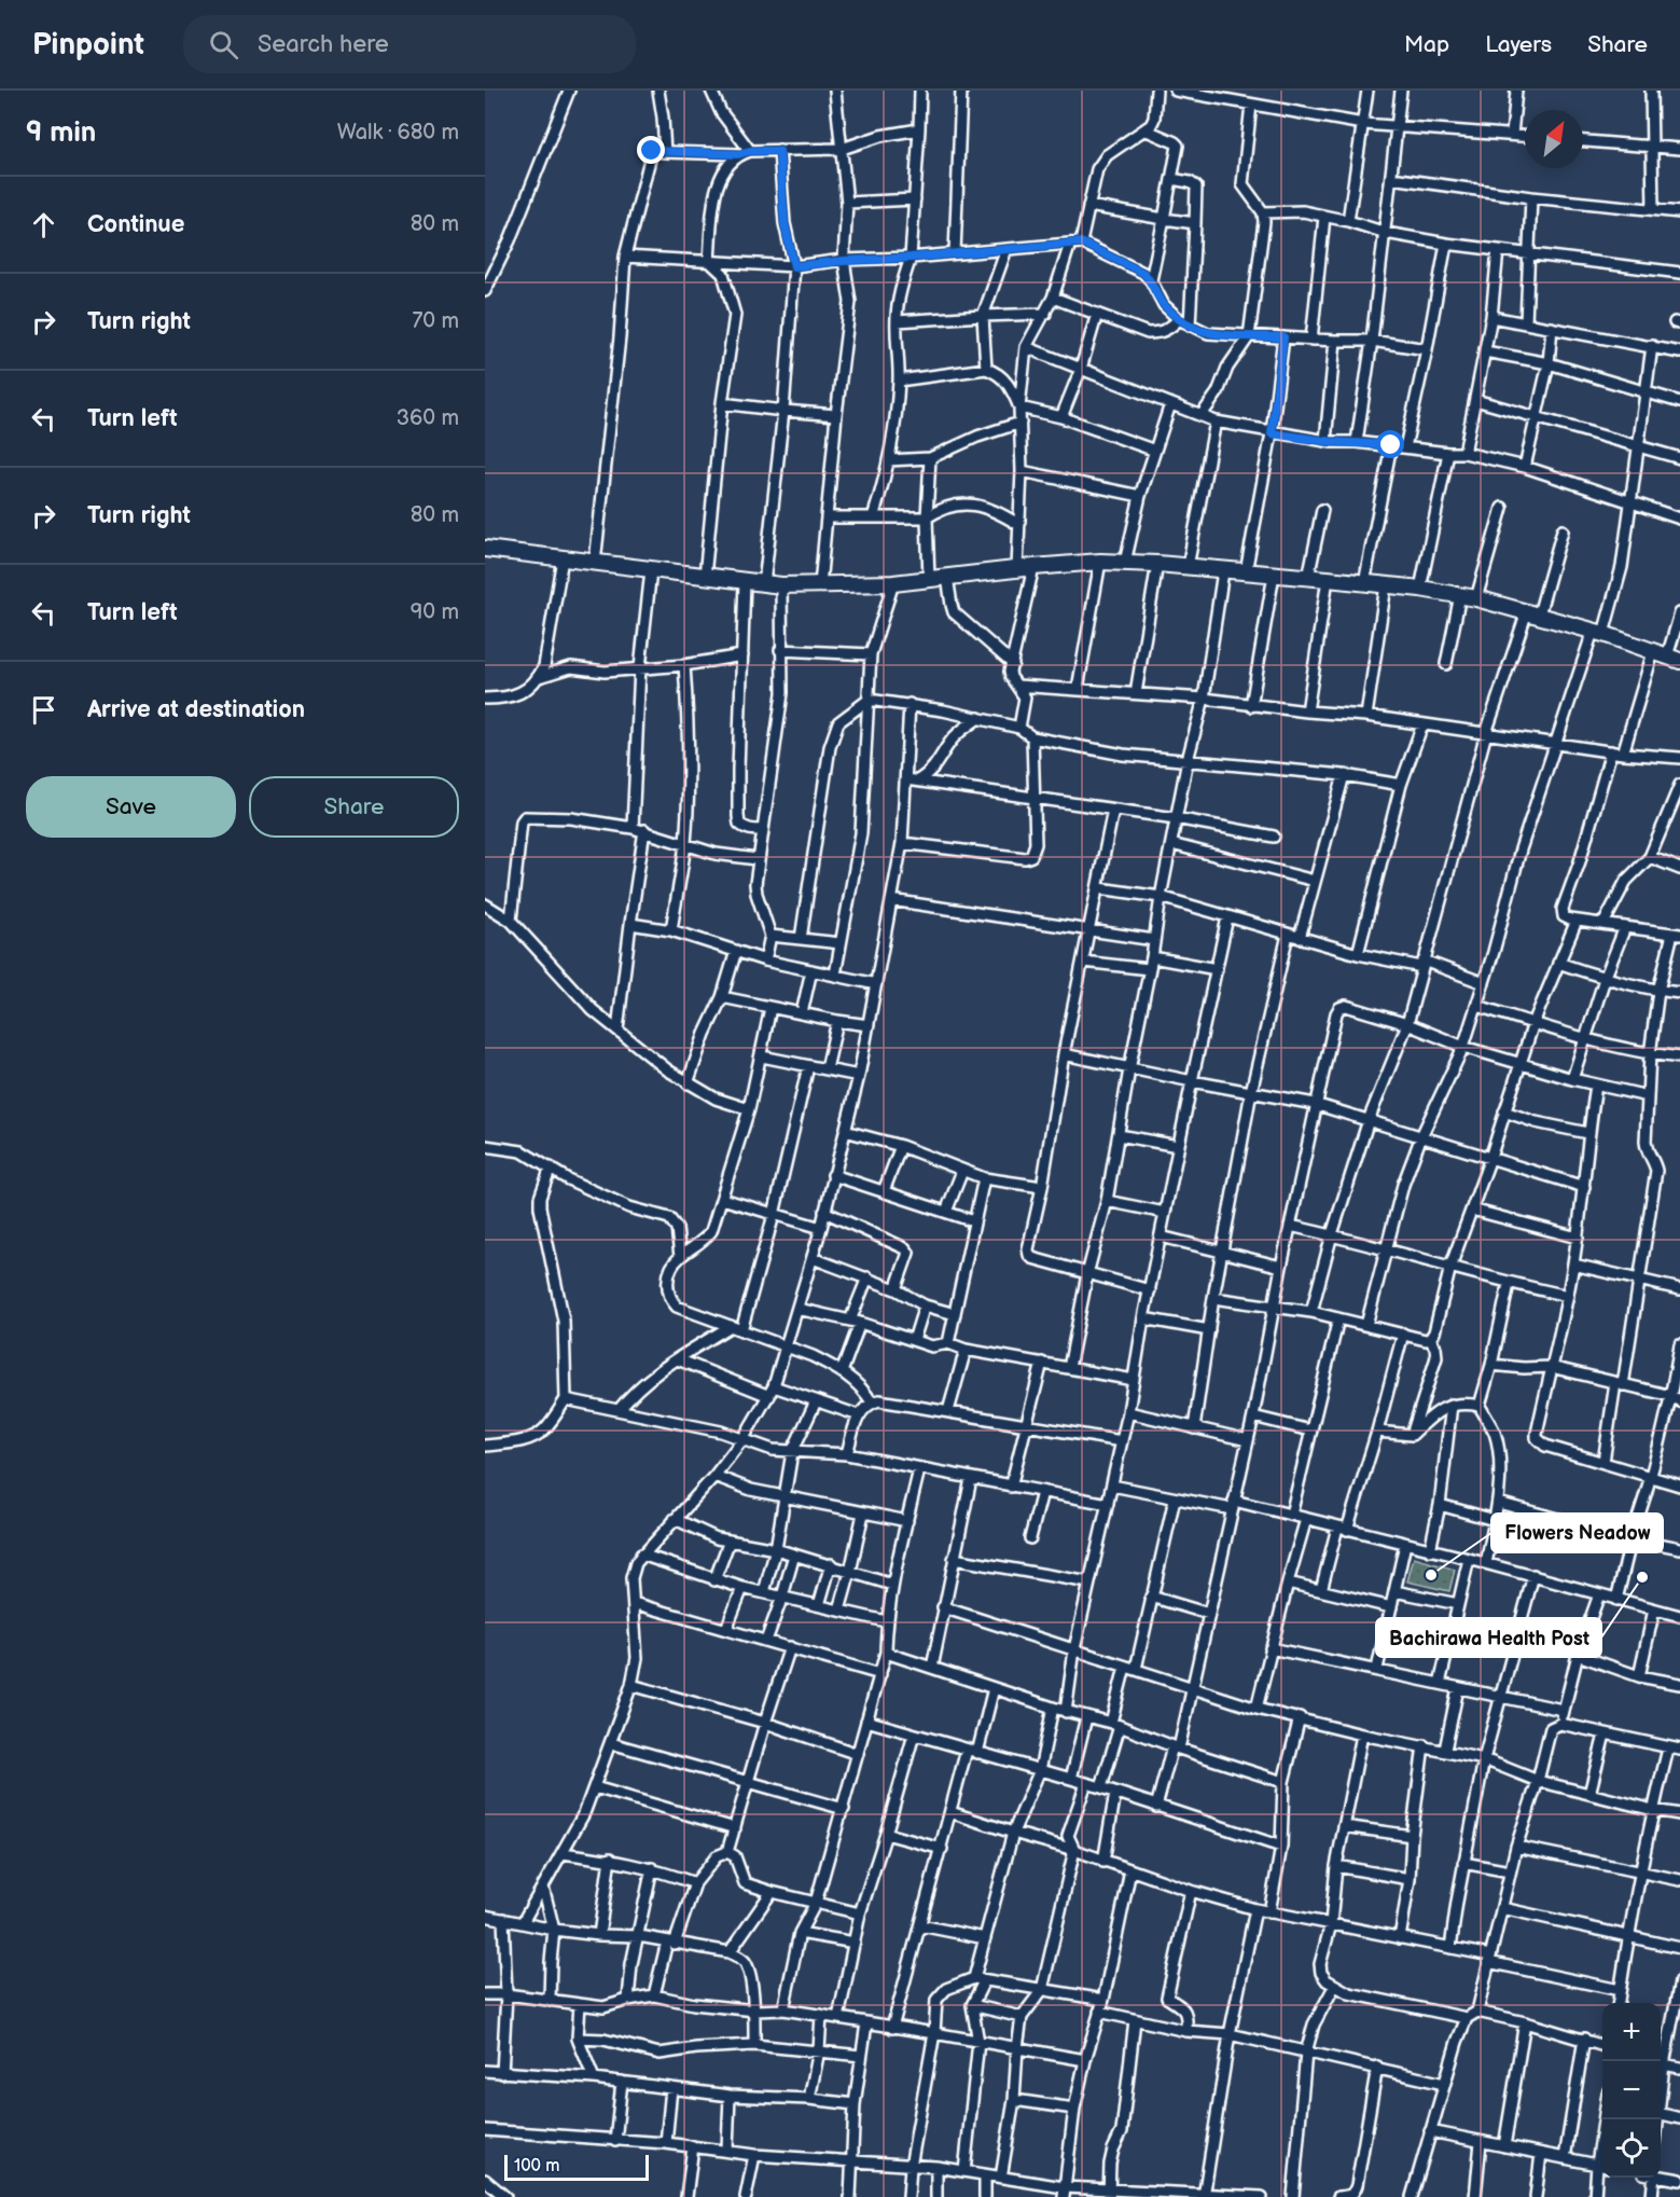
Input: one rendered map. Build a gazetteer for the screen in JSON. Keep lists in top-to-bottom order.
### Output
{
  "places": ["Flowers Neadow", "Bachirawa Health Post"],
  "scale_bar": "100 m",
  "north": "top right",
  "page": {
    "header": "Pinpoint",
    "search": "Search here",
    "nav": ["Map", "Layers", "Share"],
    "heading": ["9 min", "Walk · 680 m"],
    "list": [
      ["Continue", "80 m"],
      ["Turn right", "70 m"],
      ["Turn left", "360 m"],
      ["Turn right", "80 m"],
      ["Turn left", "90 m"],
      "Arrive at destination"
    ],
    "buttons": ["Save", "Share"],
    "map_buttons": ["+", "−"],
    "scale": "100 m"
  }
}
